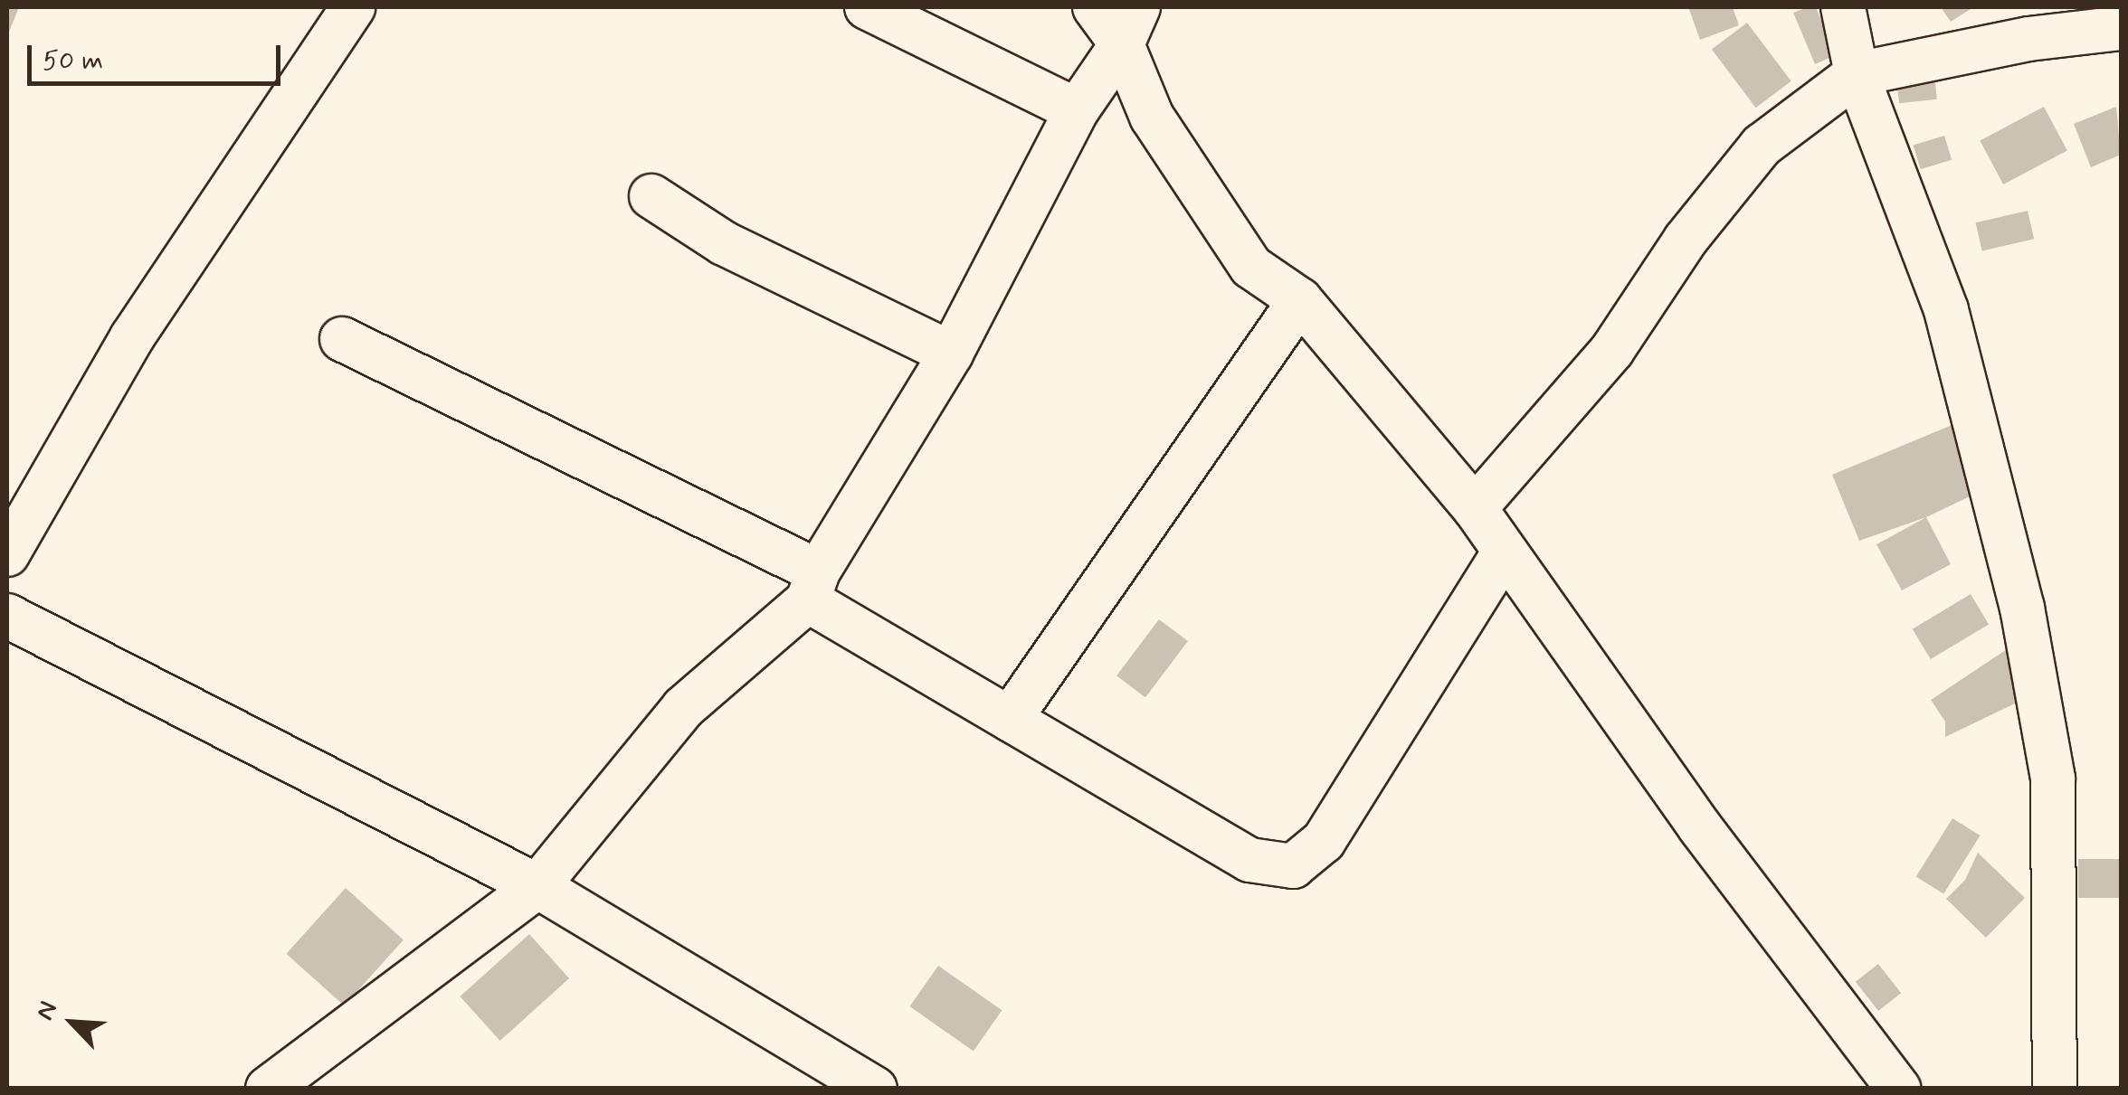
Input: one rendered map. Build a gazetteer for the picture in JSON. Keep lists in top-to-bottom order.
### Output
{
  "scale_bar": "50 m",
  "north": "top left"
}
